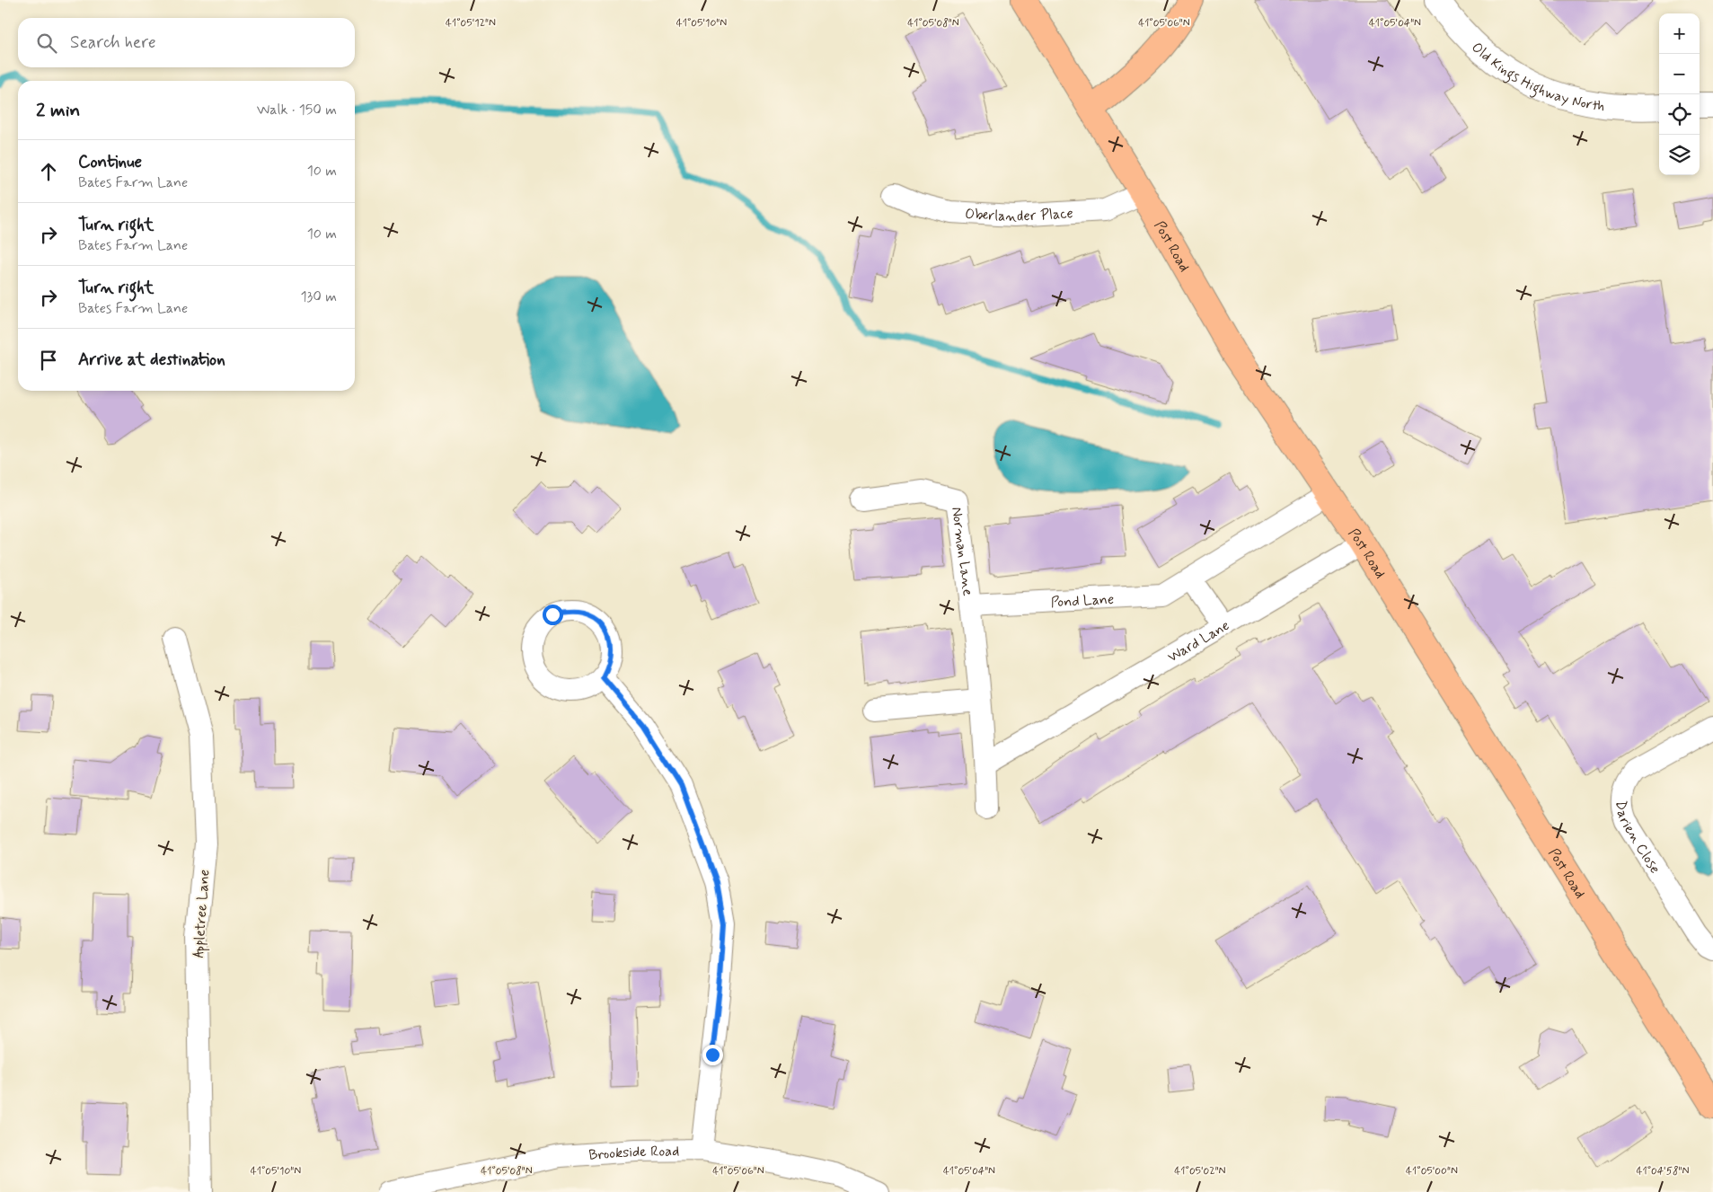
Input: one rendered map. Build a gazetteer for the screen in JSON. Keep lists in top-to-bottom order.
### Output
{
  "streets": {
    "main road": ["Post Road"],
    "street": [
      "Old Kings Highway North",
      "Oberlander Place",
      "Norman Lane",
      "Pond Lane",
      "Ward Lane",
      "Darien Close",
      "Appletree Lane",
      "Brookside Road"
    ]
  },
  "crossings": [
    ["Oberlander Place", "Post Road"],
    ["Post Road", "Pond Lane"],
    ["Post Road", "Ward Lane"],
    ["Norman Lane", "Pond Lane"],
    ["Norman Lane", "Ward Lane"]
  ],
  "page": {
    "map_buttons": ["+", "−"],
    "search": "Search here",
    "heading": ["2 min", "Walk · 150 m"],
    "list": [
      ["Continue", "Bates Farm Lane", "10 m"],
      ["Turn right", "Bates Farm Lane", "10 m"],
      ["Turn right", "Bates Farm Lane", "130 m"],
      "Arrive at destination"
    ]
  },
  "coordinates": [
    "41°05'12\"N",
    "41°05'10\"N",
    "41°05'08\"N",
    "41°05'06\"N",
    "41°05'04\"N",
    "41°05'02\"N",
    "41°05'00\"N",
    "41°04'58\"N"
  ]
}
